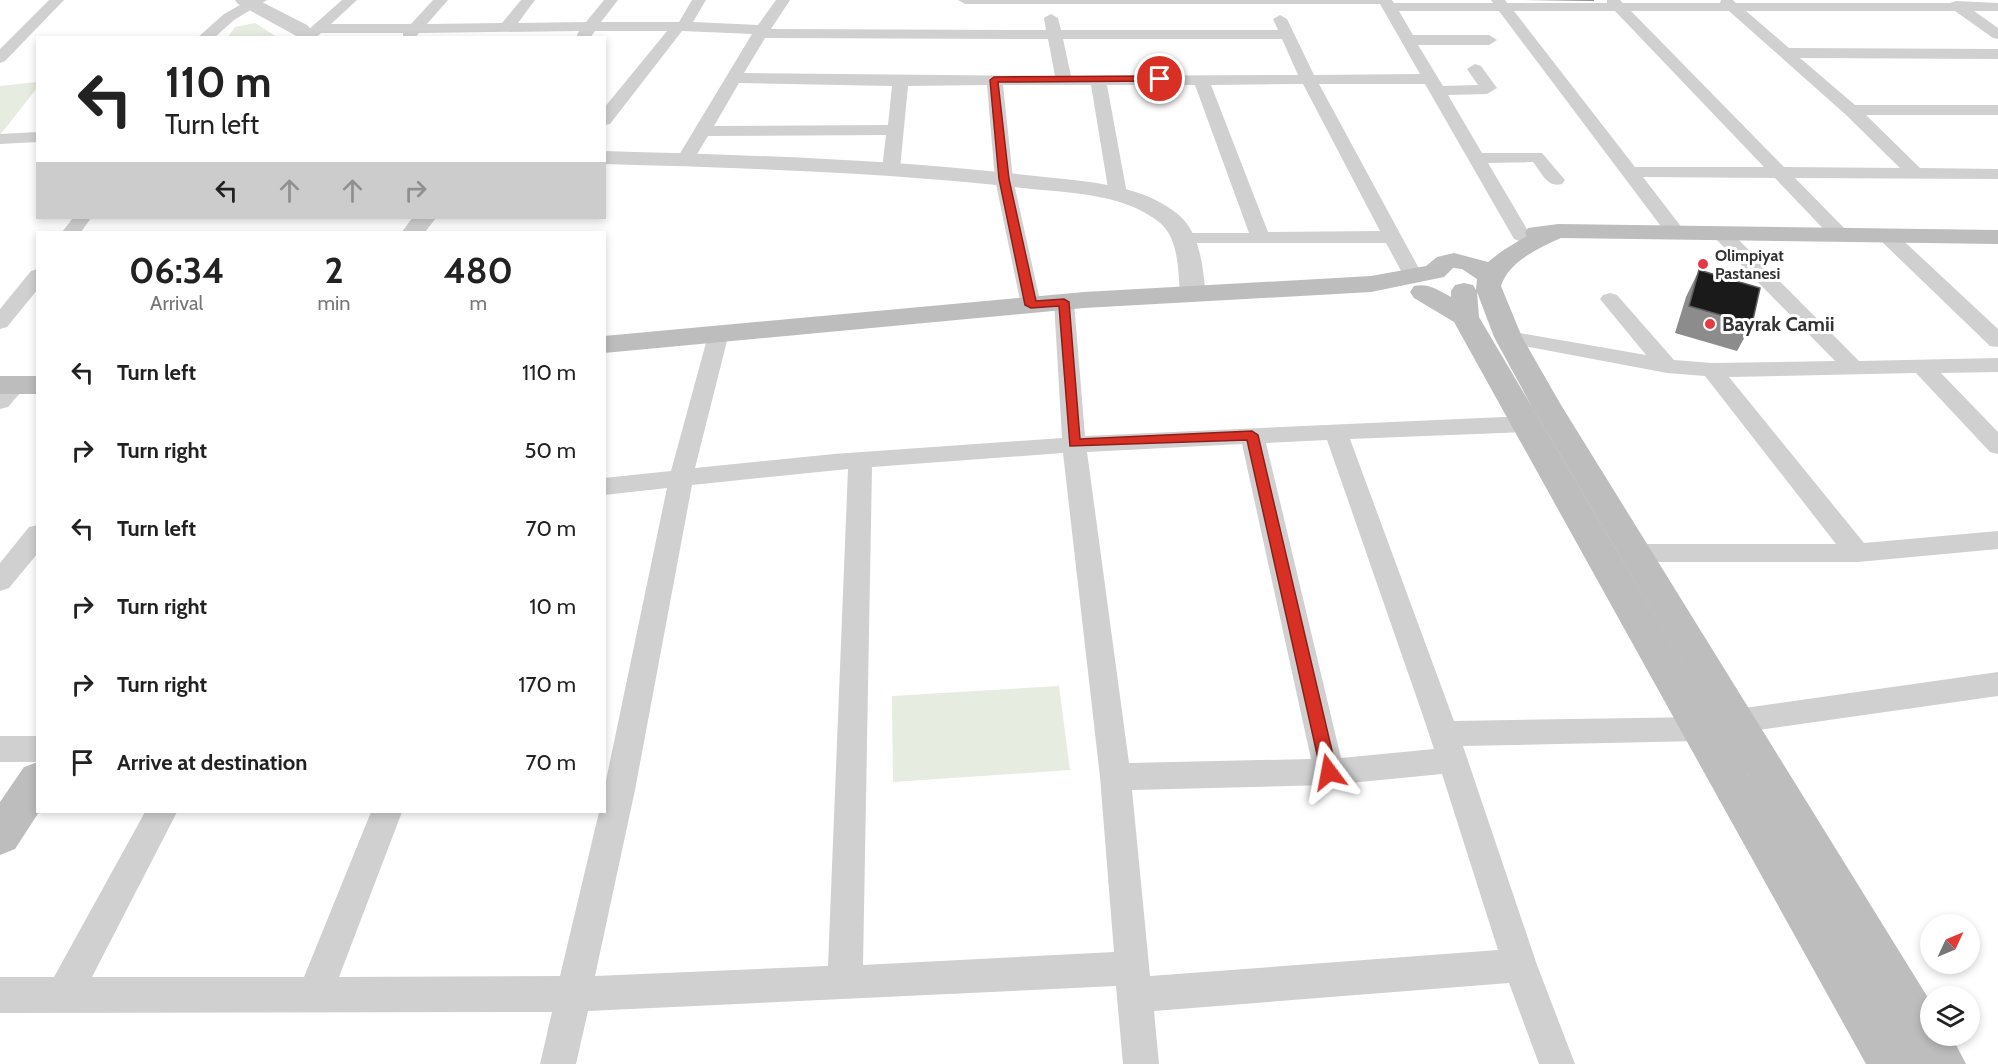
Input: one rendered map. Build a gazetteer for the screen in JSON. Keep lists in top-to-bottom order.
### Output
{
  "places": ["Olimpiyat Pastanesi", "Bayrak Camii"],
  "north": "top right",
  "page": {
    "turn": ["110 m", "Turn left"],
    "eta": [
      "06:34",
      "Arrival",
      "2",
      "min",
      "480",
      "m"
    ],
    "list": [
      {
        "name": "Turn left",
        "value": "110 m"
      },
      {
        "name": "Turn right",
        "value": "50 m"
      },
      {
        "name": "Turn left",
        "value": "70 m"
      },
      {
        "name": "Turn right",
        "value": "10 m"
      },
      {
        "name": "Turn right",
        "value": "170 m"
      },
      {
        "name": "Arrive at destination",
        "value": "70 m"
      }
    ]
  }
}
